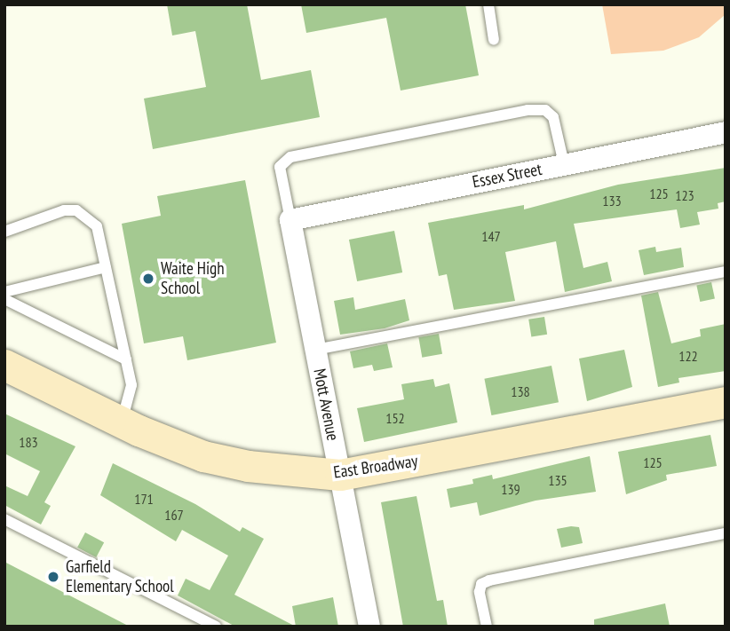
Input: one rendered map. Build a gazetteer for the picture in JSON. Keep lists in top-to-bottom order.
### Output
{
  "streets": {
    "street": ["Essex Street", "Mott Avenue", "East Broadway"]
  },
  "crossings": [
    ["Essex Street", "Mott Avenue"],
    ["Mott Avenue", "East Broadway"]
  ],
  "places": ["Waite High School", "Garfield Elementary School"],
  "house_numbers": [
    "125",
    "123",
    "133",
    "147",
    "122",
    "138",
    "152",
    "183",
    "125",
    "135",
    "139",
    "171",
    "167"
  ]
}
